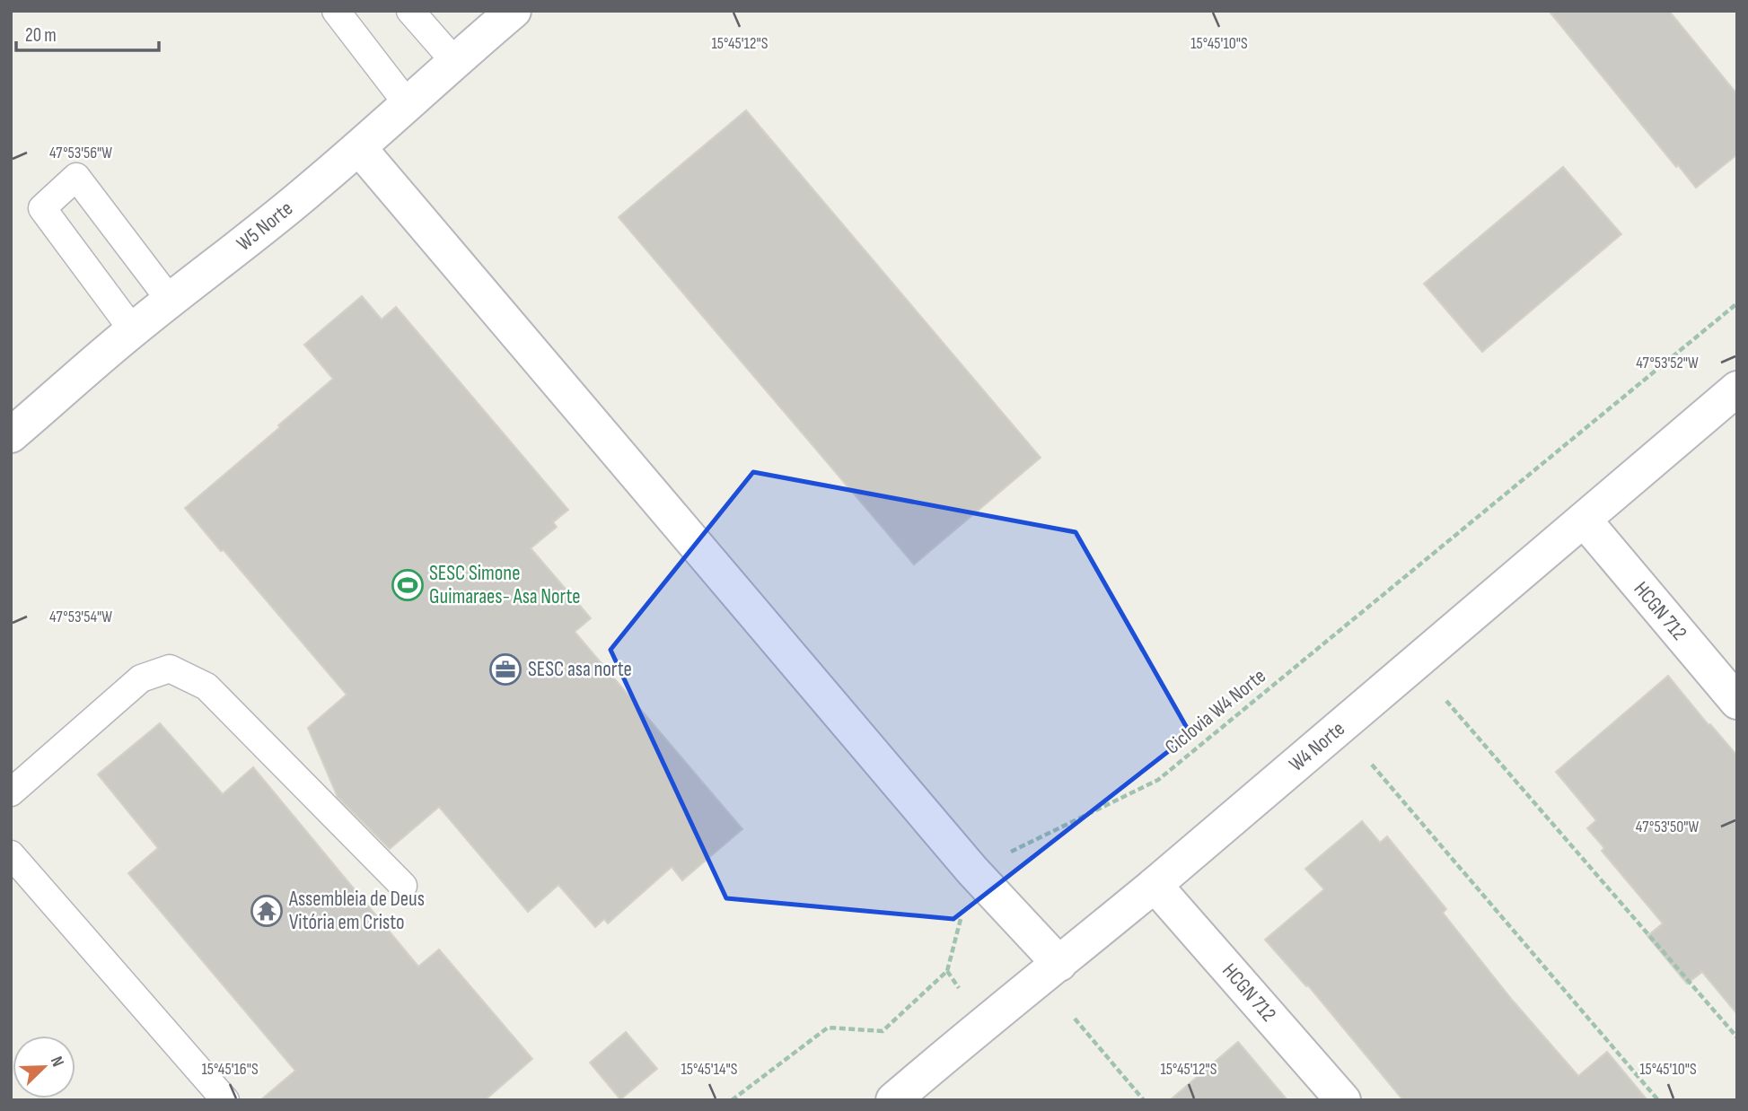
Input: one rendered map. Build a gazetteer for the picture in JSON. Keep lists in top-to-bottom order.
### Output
{
  "streets": {
    "main road": ["W5 Norte", "HCGN 712", "W4 Norte"],
    "path": ["Ciclovia W4 Norte"]
  },
  "crossings": [
    ["HCGN 712", "W4 Norte"]
  ],
  "places": {
    "sports": ["SESC Simone Guimaraes- Asa Norte"],
    "office": ["SESC asa norte"],
    "temple": ["Assembleia de Deus Vitória em Cristo"]
  },
  "scale_bar": "20 m",
  "north": "top right",
  "coordinates": [
    "15°45'12\"S",
    "15°45'10\"S",
    "47°53'56\"W",
    "47°53'52\"W",
    "47°53'54\"W",
    "47°53'50\"W",
    "15°45'16\"S",
    "15°45'14\"S"
  ]
}
